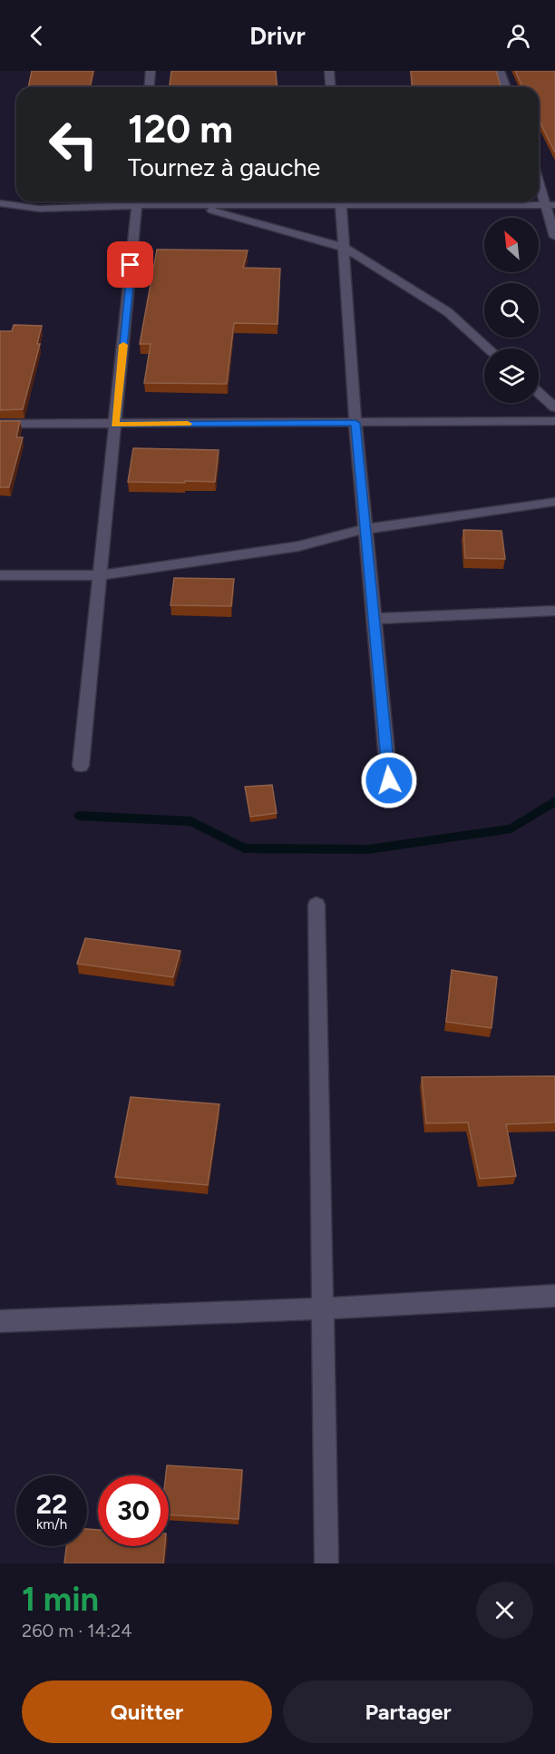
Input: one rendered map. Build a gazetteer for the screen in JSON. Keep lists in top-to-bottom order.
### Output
{
  "north": "top left",
  "page": {
    "header": "Drivr",
    "turn": ["120 m", "Tournez à gauche"],
    "speed": "22 km/h",
    "limit": "30",
    "heading": ["1 min", "260 m · 14:24"],
    "buttons": ["Quitter", "Partager"]
  }
}
